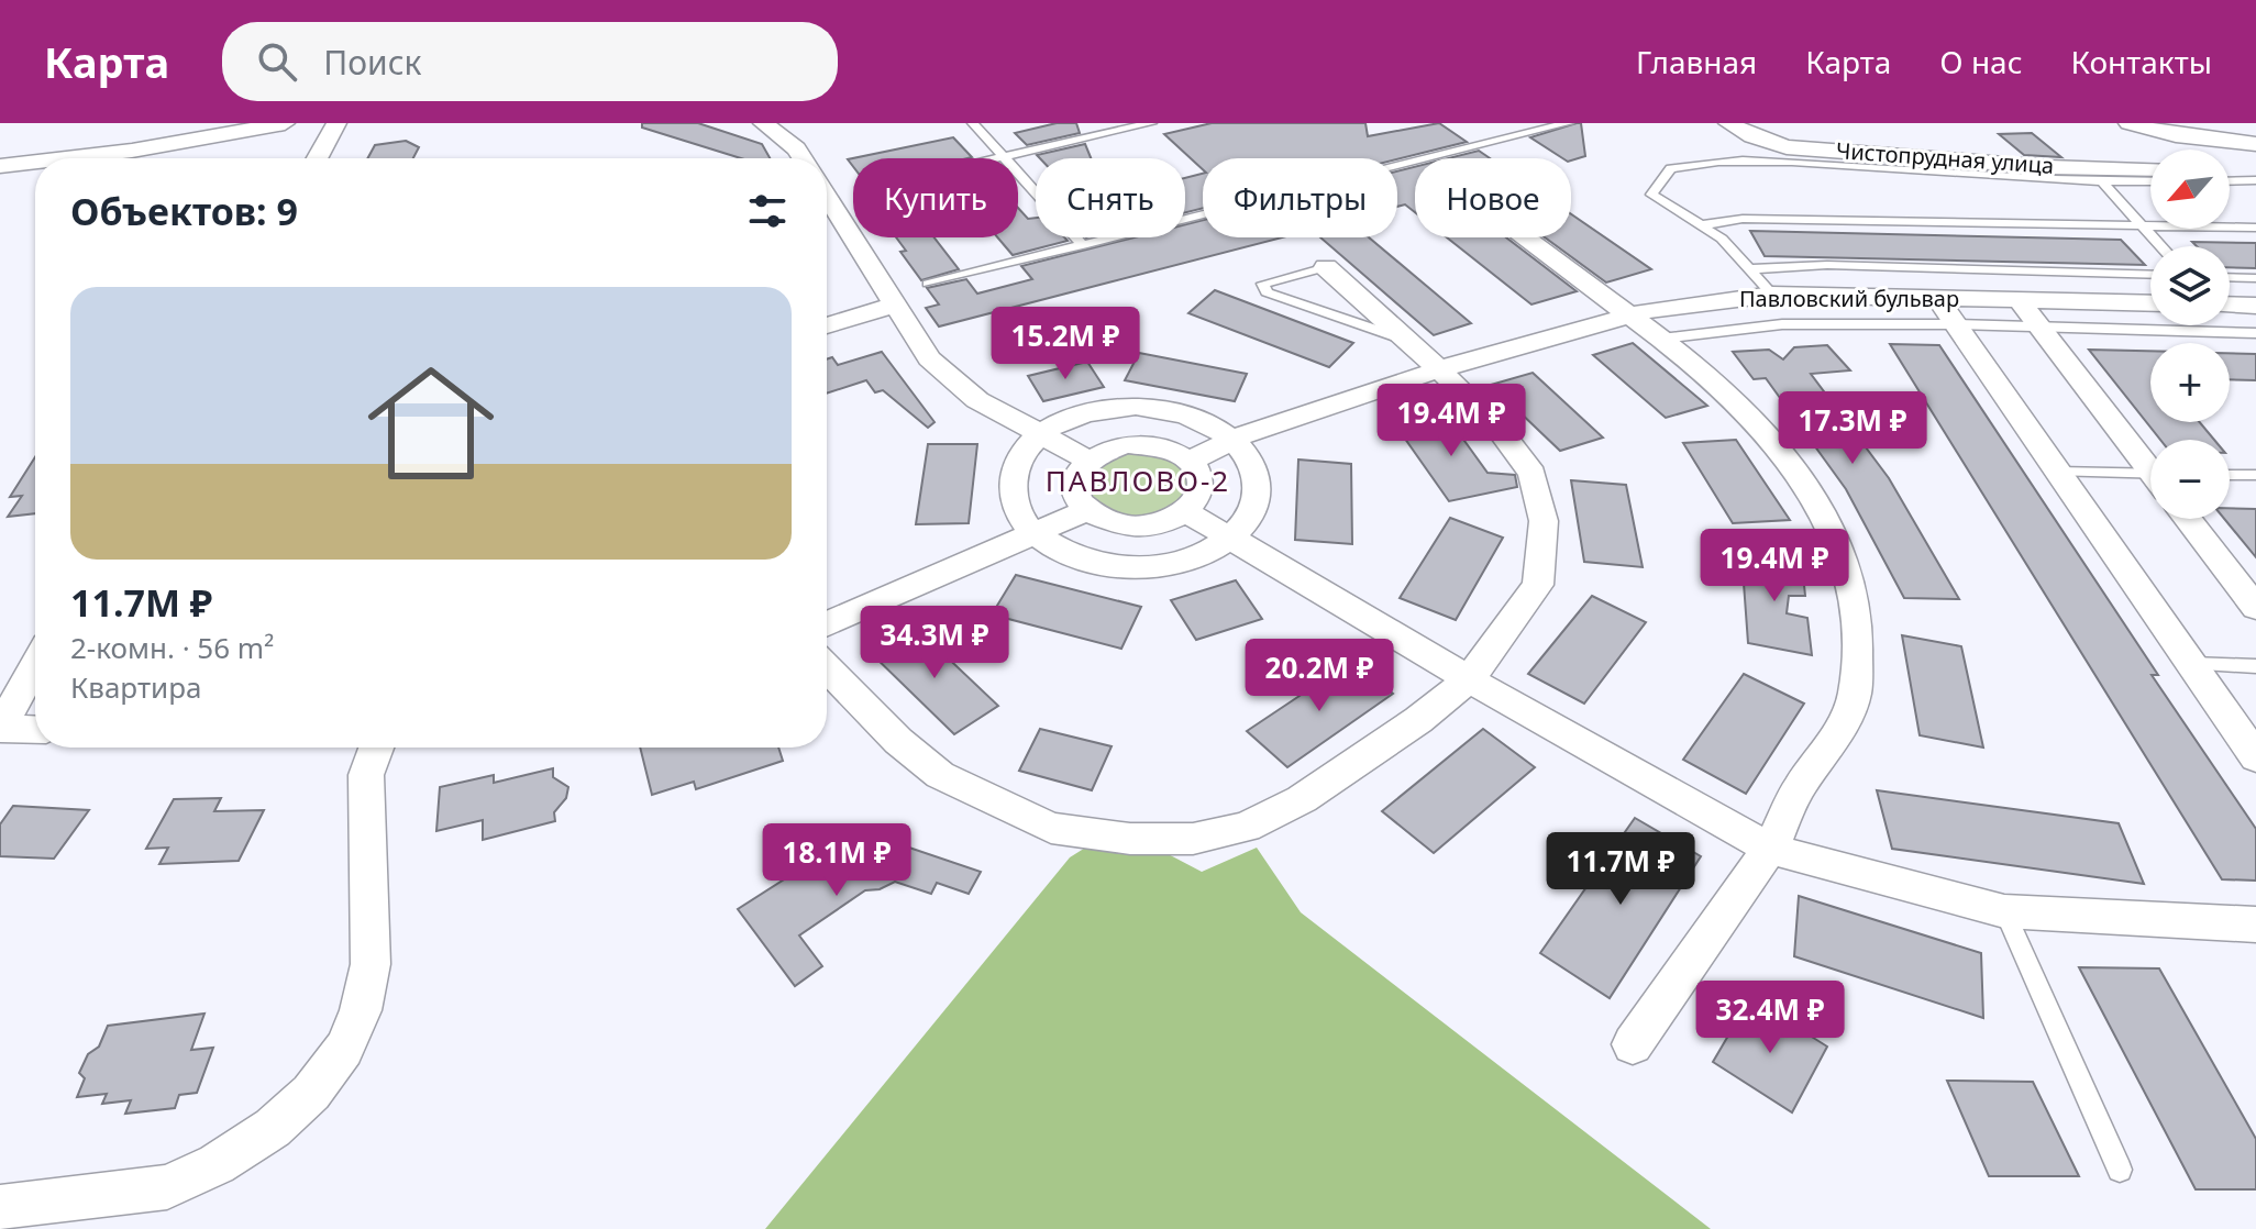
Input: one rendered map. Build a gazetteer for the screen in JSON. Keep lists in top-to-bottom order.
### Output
{
  "streets": {
    "street": ["Чистопрудная улица", "Павловский бульвар"]
  },
  "districts": ["ПАВЛОВО-2"],
  "north": "bottom left",
  "page": {
    "header": "Карта",
    "search": "Поиск",
    "nav": [
      "Главная",
      "Карта",
      "О нас",
      "Контакты"
    ],
    "map_buttons": ["+", "−"],
    "chip": [
      "Купить",
      "Снять",
      "Фильтры",
      "Новое"
    ],
    "heading": "Объектов: 9",
    "list": [
      {
        "name": "11.7M ₽",
        "note": "2-комн. · 56 m² · Квартира"
      }
    ],
    "price": [
      "15.2M ₽",
      "19.4M ₽",
      "17.3M ₽",
      "19.4M ₽",
      "34.3M ₽",
      "20.2M ₽",
      "18.1M ₽",
      "11.7M ₽",
      "32.4M ₽"
    ]
  }
}
